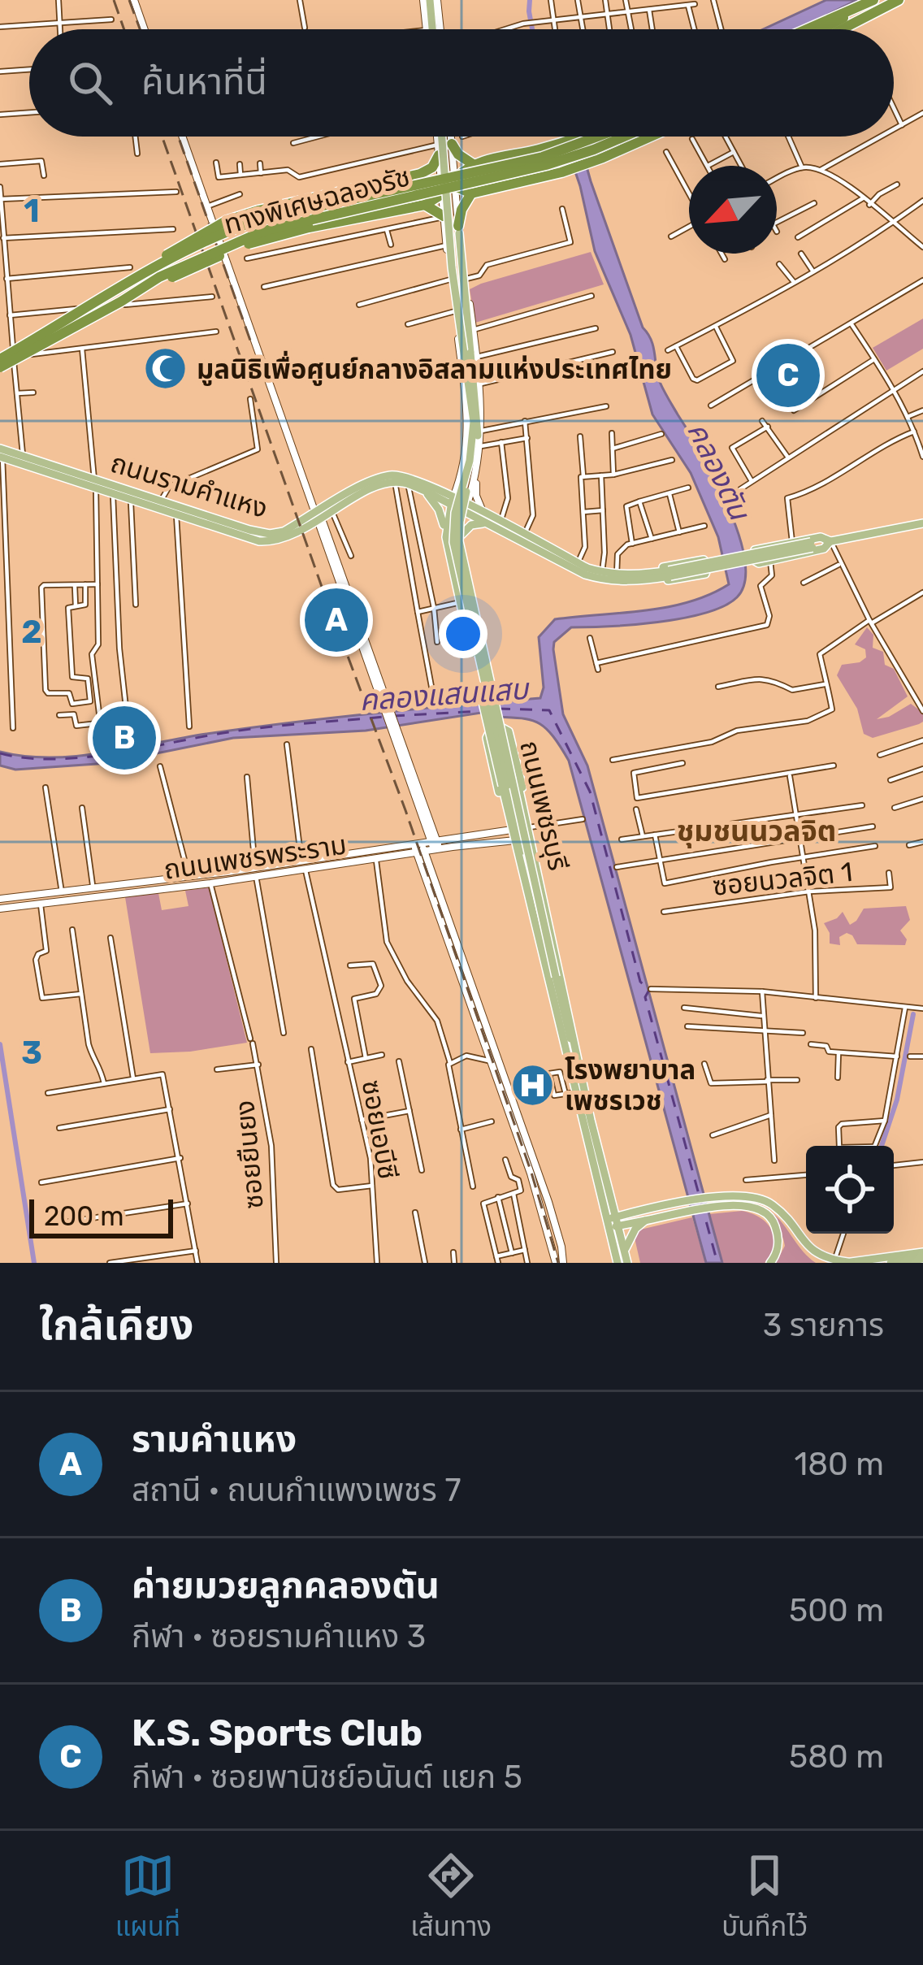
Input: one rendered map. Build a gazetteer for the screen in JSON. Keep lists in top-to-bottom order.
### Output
{
  "streets": {
    "highway": ["ทางพิเศษฉลองรัช"],
    "main road": ["ถนนรามคำแหง", "ถนนเพชรบุรี"],
    "street": [
      "ถนนเพชรพระราม",
      "ซอยนวลจิต 1",
      "ซอยเอบีซี",
      "ซอยยืนยง"
    ]
  },
  "crossings": [
    ["ถนนรามคำแหง", "ถนนเพชรบุรี"],
    ["ถนนเพชรบุรี", "ถนนเพชรพระราม"],
    ["ถนนเพชรพระราม", "ซอยเอบีซี"],
    ["ถนนเพชรพระราม", "ซอยยืนยง"]
  ],
  "districts": ["ชุมชนนวลจิต"],
  "water": ["คลองตัน", "คลองแสนแสบ"],
  "places": {
    "mosque": ["มูลนิธิเพื่อศูนย์กลางอิสลามแห่งประเทศไทย"],
    "hospital": ["โรงพยาบาล เพชรเวช"]
  },
  "scale_bar": "200 m",
  "north": "bottom left",
  "page": {
    "search": "ค้นหาที่นี่",
    "pins": ["C", "A", "B"],
    "scale": "200 m",
    "heading": ["ใกล้เคียง", "3 รายการ"],
    "list": [
      {
        "mark": "A",
        "name": "รามคำแหง",
        "note": "สถานี · ถนนกำแพงเพชร 7",
        "value": "180 m"
      },
      {
        "mark": "B",
        "name": "ค่ายมวยลูกคลองตัน",
        "note": "กีฬา · ซอยรามคำแหง 3",
        "value": "500 m"
      },
      {
        "mark": "C",
        "name": "K.S. Sports Club",
        "note": "กีฬา · ซอยพานิชย์อนันต์ แยก 5",
        "value": "580 m"
      }
    ],
    "nav": ["แผนที่", "เส้นทาง", "บันทึกไว้"]
  },
  "grid": {
    "rows": ["1", "2", "3"]
  }
}
